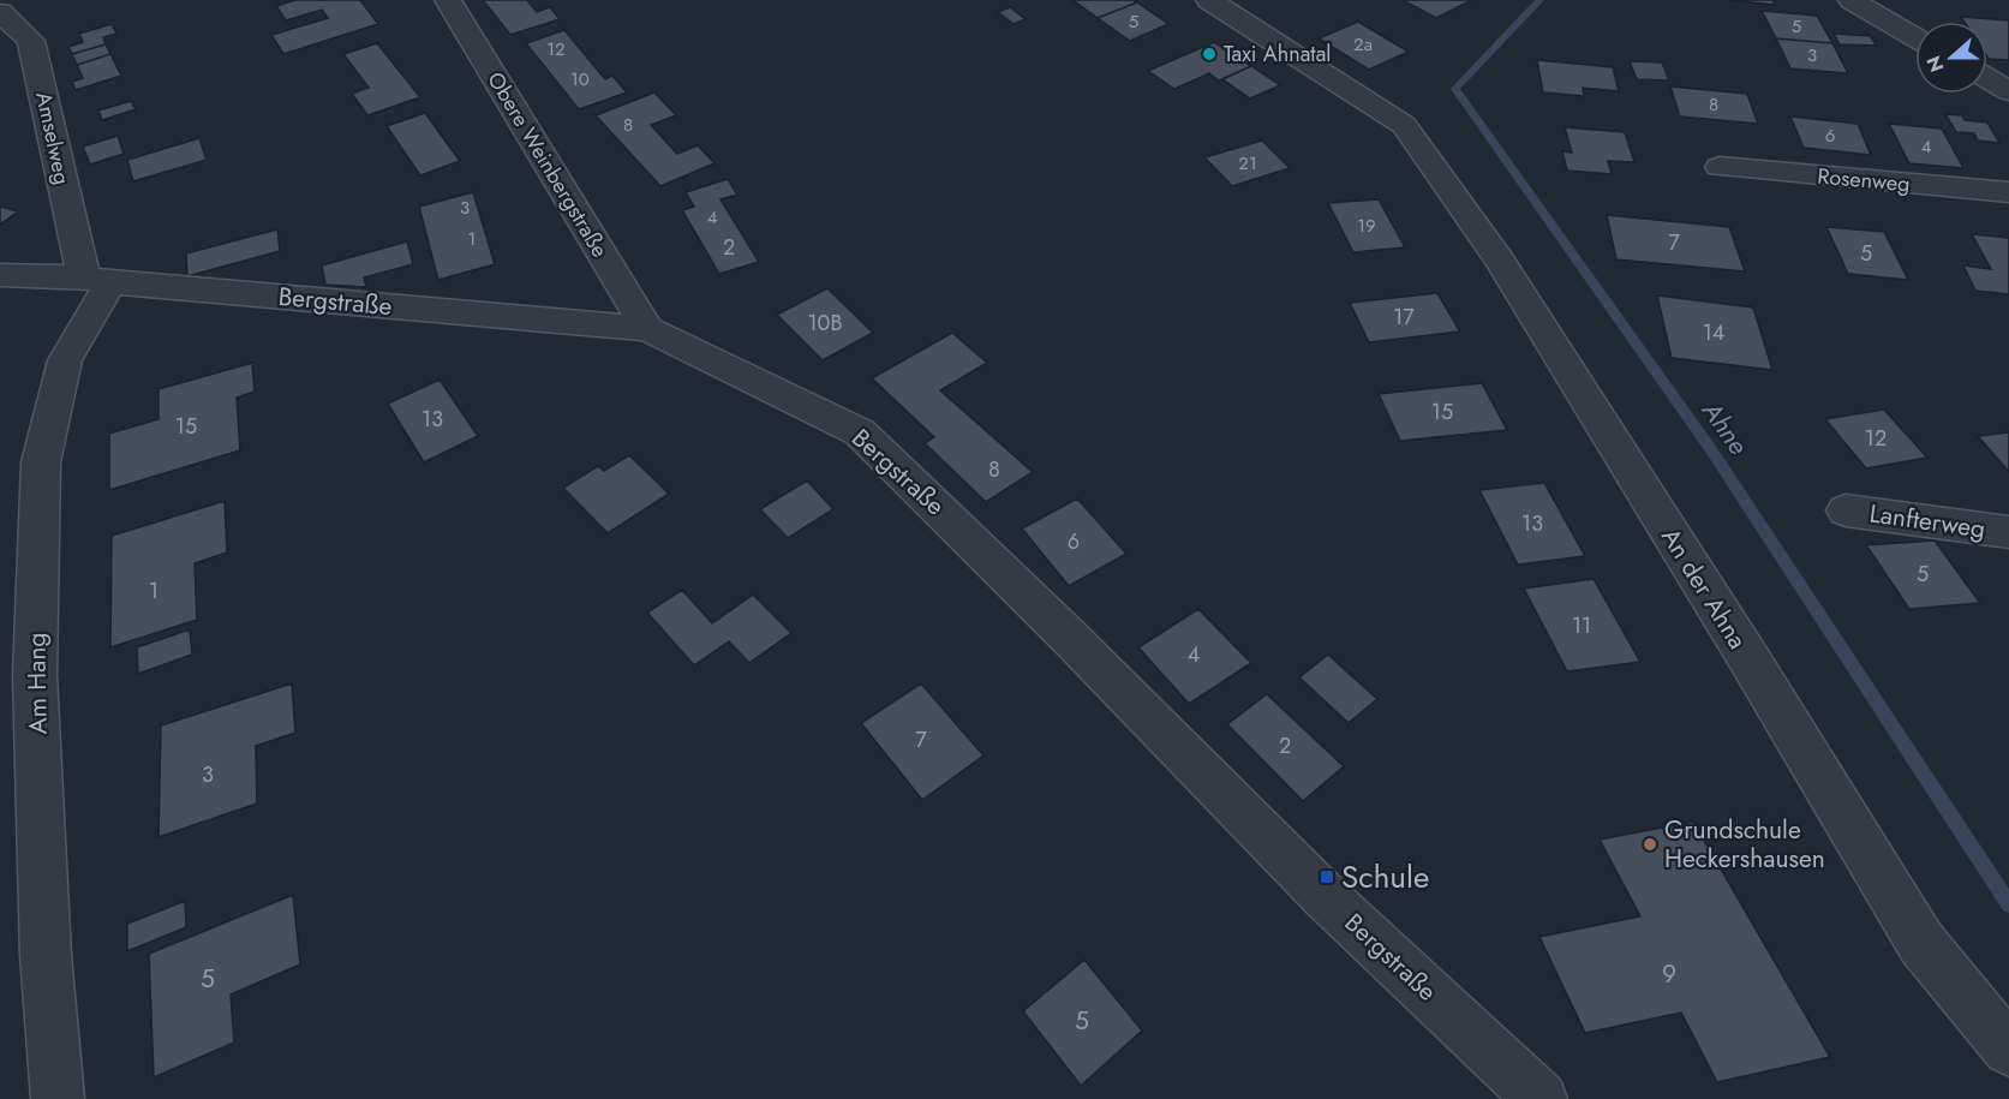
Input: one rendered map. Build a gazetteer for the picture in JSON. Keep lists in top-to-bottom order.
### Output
{
  "streets": {
    "street": [
      "Amselweg",
      "Obere Weinbergstraße",
      "Rosenweg",
      "Bergstraße",
      "Lanfterweg",
      "An der Ahna",
      "Am Hang"
    ]
  },
  "crossings": [
    ["Amselweg", "Bergstraße"],
    ["Amselweg", "Am Hang"],
    ["Obere Weinbergstraße", "Bergstraße"],
    ["Bergstraße", "Am Hang"]
  ],
  "water": ["Ahne"],
  "places": {
    "other": ["Taxi Ahnatal", "Grundschule Heckershausen"],
    "transit": ["Schule"]
  },
  "house_numbers": [
    "5",
    "5",
    "2a",
    "12",
    "3",
    "10",
    "8",
    "8",
    "6",
    "4",
    "21",
    "3",
    "4",
    "19",
    "1",
    "7",
    "2",
    "5",
    "17",
    "10B",
    "14",
    "15",
    "13",
    "15",
    "12",
    "8",
    "13",
    "6",
    "5",
    "1",
    "11",
    "4",
    "7",
    "2",
    "3",
    "9",
    "5",
    "5"
  ],
  "north": "left"
}
